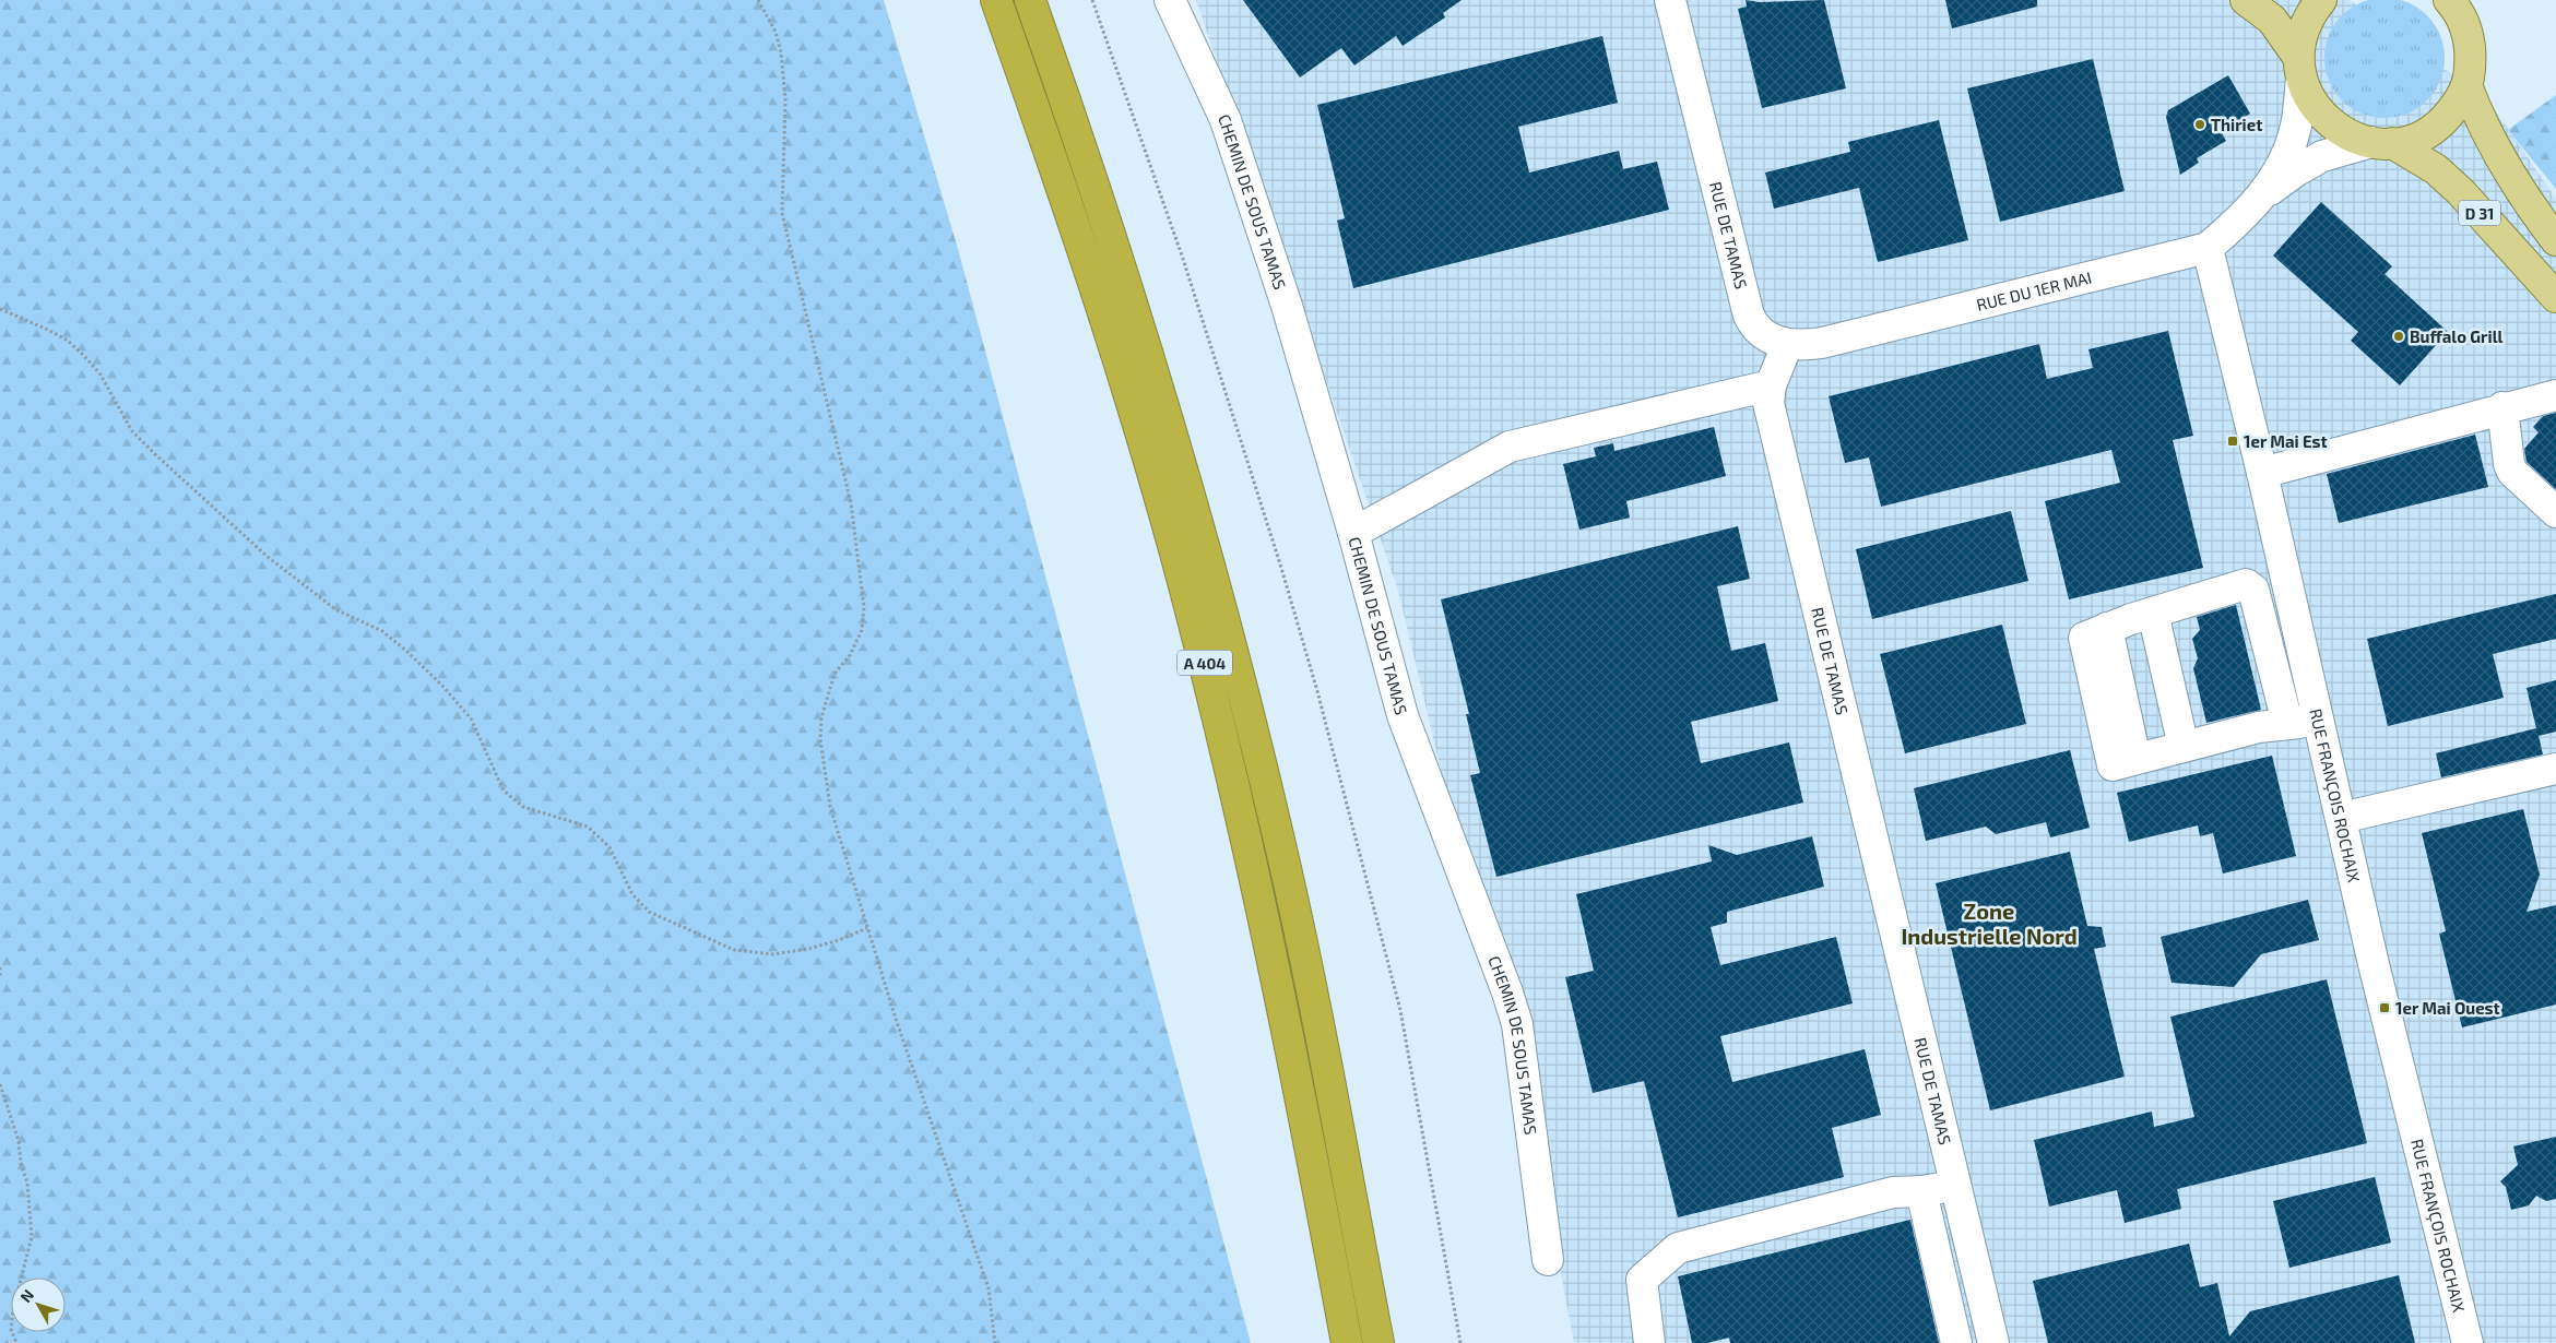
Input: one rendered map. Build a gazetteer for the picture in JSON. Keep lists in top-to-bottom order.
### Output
{
  "streets": {
    "highway": ["A 404"],
    "main road": ["D 31"],
    "street": [
      "CHEMIN DE SOUS TAMAS",
      "RUE DE TAMAS",
      "RUE DU 1ER MAI",
      "RUE FRANÇOIS ROCHAIX"
    ]
  },
  "crossings": [
    ["D 31", "RUE DU 1ER MAI"],
    ["RUE DE TAMAS", "RUE DU 1ER MAI"],
    ["RUE DU 1ER MAI", "RUE FRANÇOIS ROCHAIX"]
  ],
  "districts": ["Zone Industrielle Nord"],
  "places": {
    "other": ["Thiriet", "Buffalo Grill"],
    "transit": ["1er Mai Est", "1er Mai Ouest"]
  },
  "north": "top left"
}
